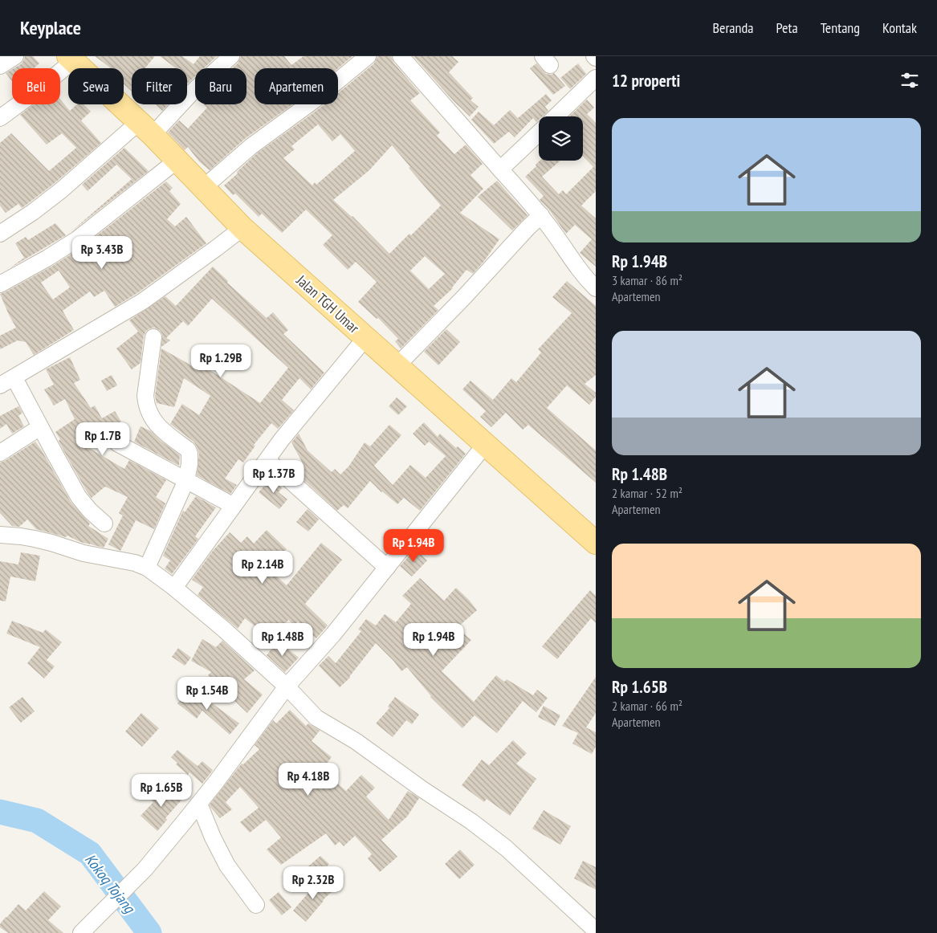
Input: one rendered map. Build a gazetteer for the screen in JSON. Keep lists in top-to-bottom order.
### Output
{
  "streets": {
    "main road": ["Jalan TGH Umar"]
  },
  "water": ["Kokoq Tojang"],
  "page": {
    "header": "Keyplace",
    "nav": [
      "Beranda",
      "Peta",
      "Tentang",
      "Kontak"
    ],
    "heading": "12 properti",
    "chip": [
      "Beli",
      "Sewa",
      "Filter",
      "Baru",
      "Apartemen"
    ],
    "list": [
      {
        "name": "Rp 1.94B",
        "note": "3 kamar · 86 m² · Apartemen"
      },
      {
        "name": "Rp 1.48B",
        "note": "2 kamar · 52 m² · Apartemen"
      },
      {
        "name": "Rp 1.65B",
        "note": "2 kamar · 66 m² · Apartemen"
      }
    ],
    "price": [
      "Rp 3.43B",
      "Rp 1.29B",
      "Rp 1.7B",
      "Rp 1.37B",
      "Rp 1.94B",
      "Rp 2.14B",
      "Rp 1.48B",
      "Rp 1.94B",
      "Rp 1.54B",
      "Rp 4.18B",
      "Rp 1.65B",
      "Rp 2.32B"
    ]
  }
}
